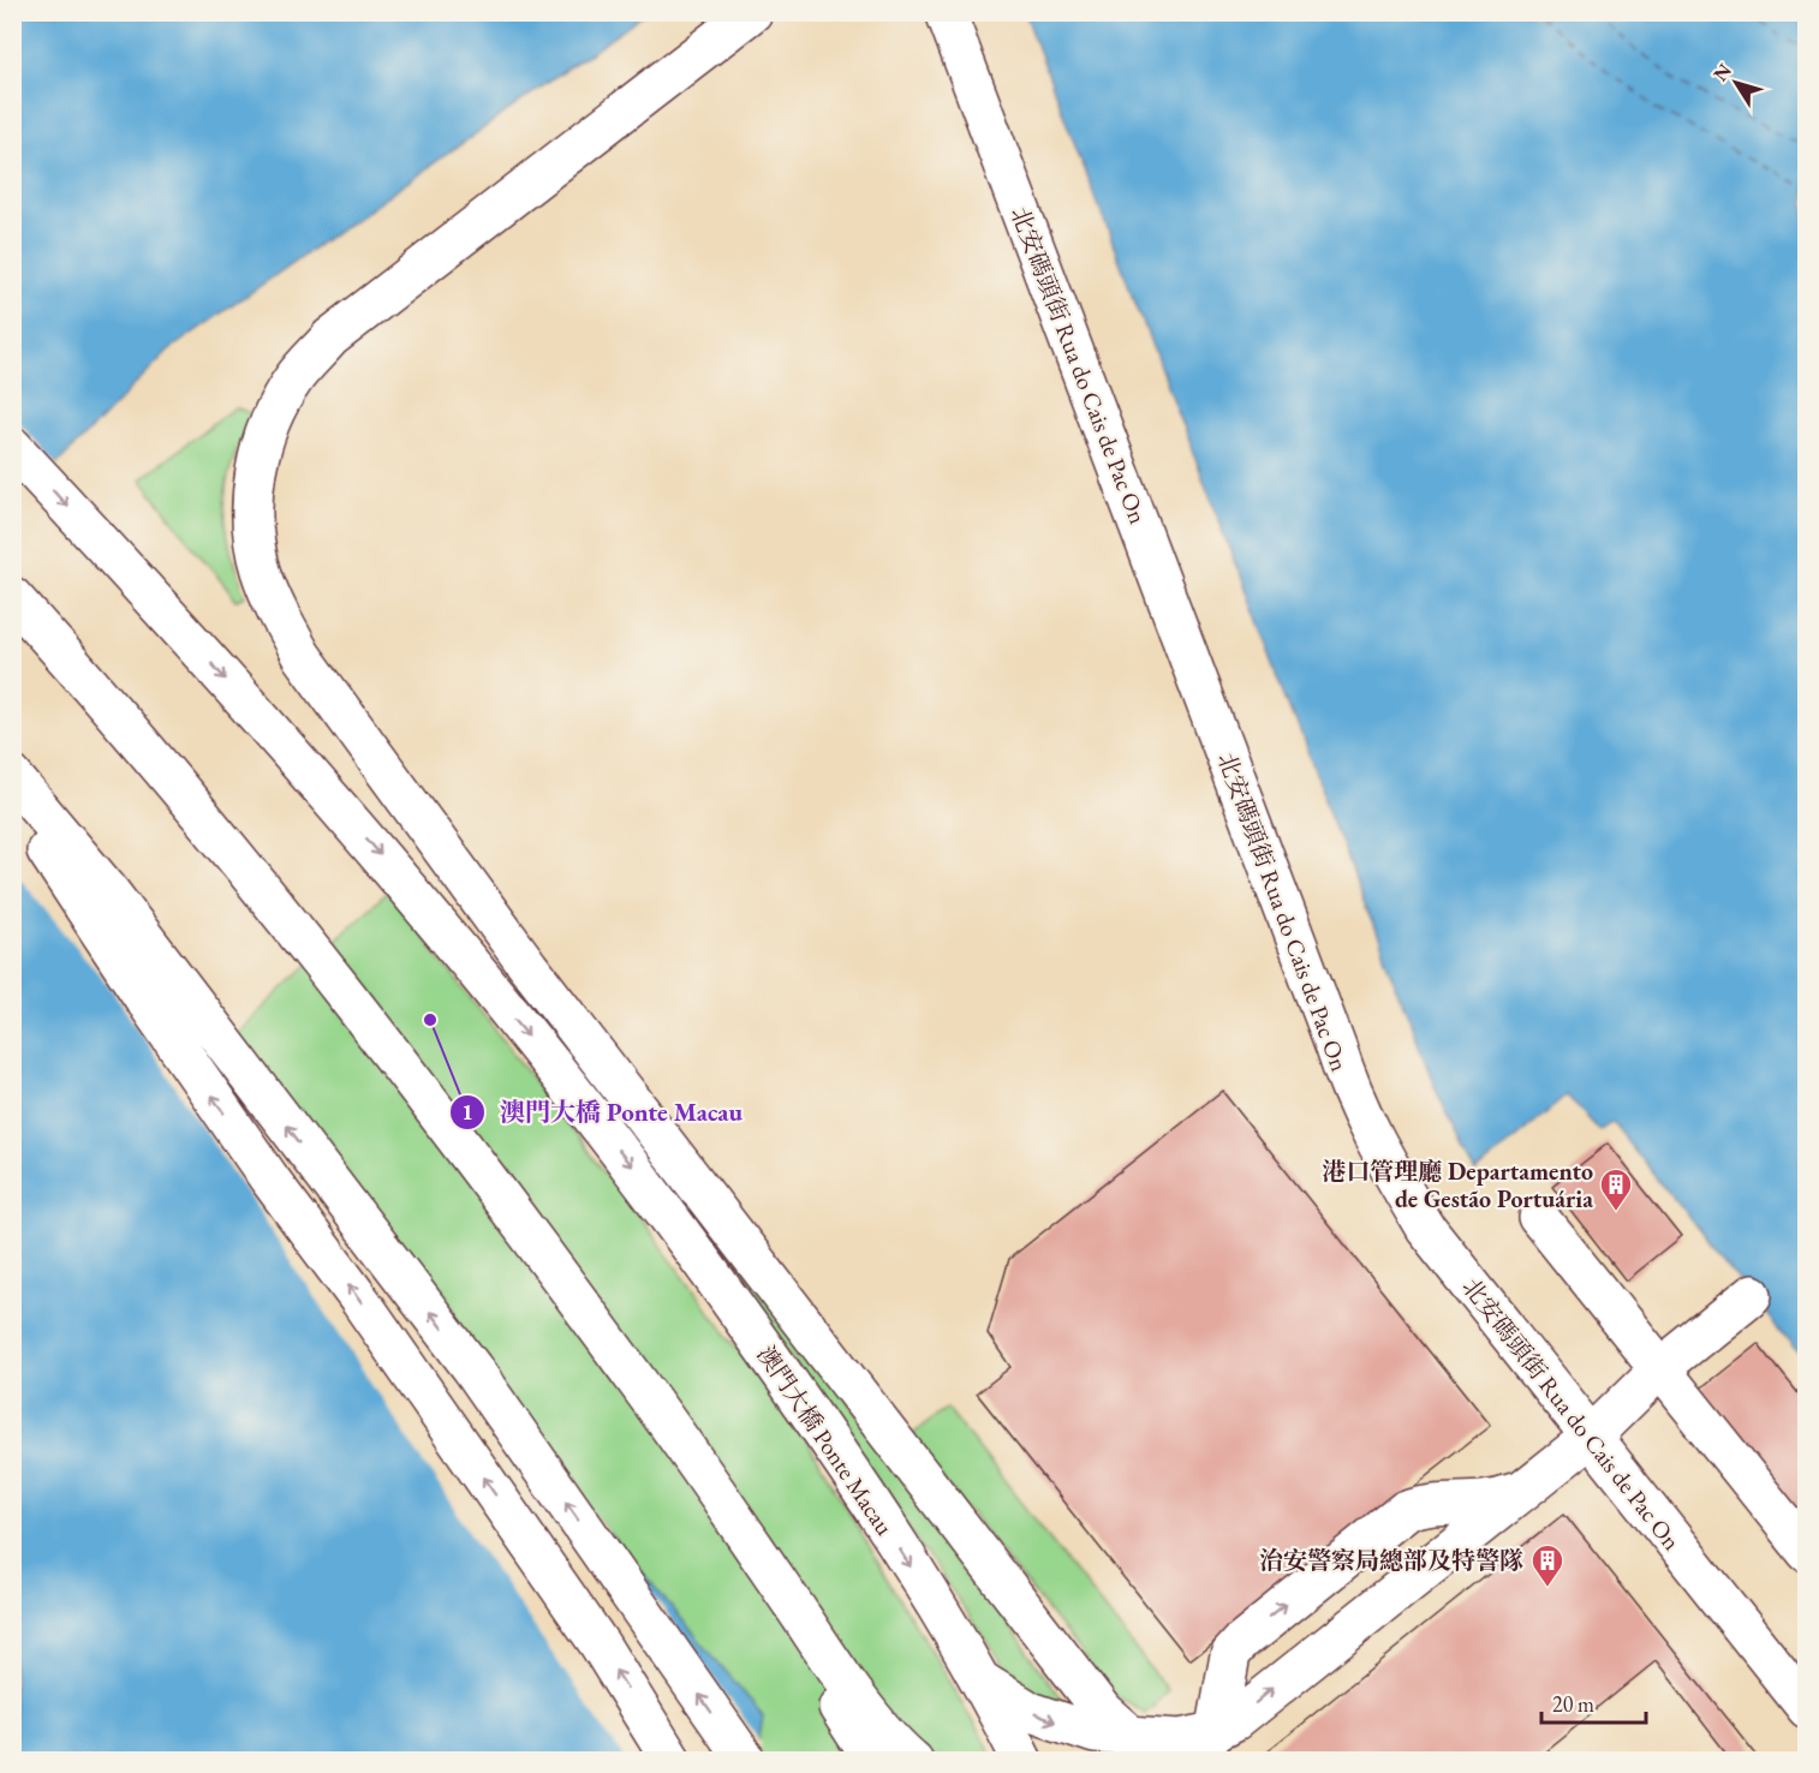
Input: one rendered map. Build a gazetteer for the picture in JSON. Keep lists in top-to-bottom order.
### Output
{
  "streets": {
    "street": ["北安碼頭街 Rua do Cais de Pac On", "澳門大橋 Ponte Macau"]
  },
  "places": {
    "other": ["澳門大橋 Ponte Macau"],
    "building": ["港口管理廳 Departamento de Gestão Portuária", "治安警察局總部及特警隊"]
  },
  "scale_bar": "20 m",
  "north": "top left"
}
